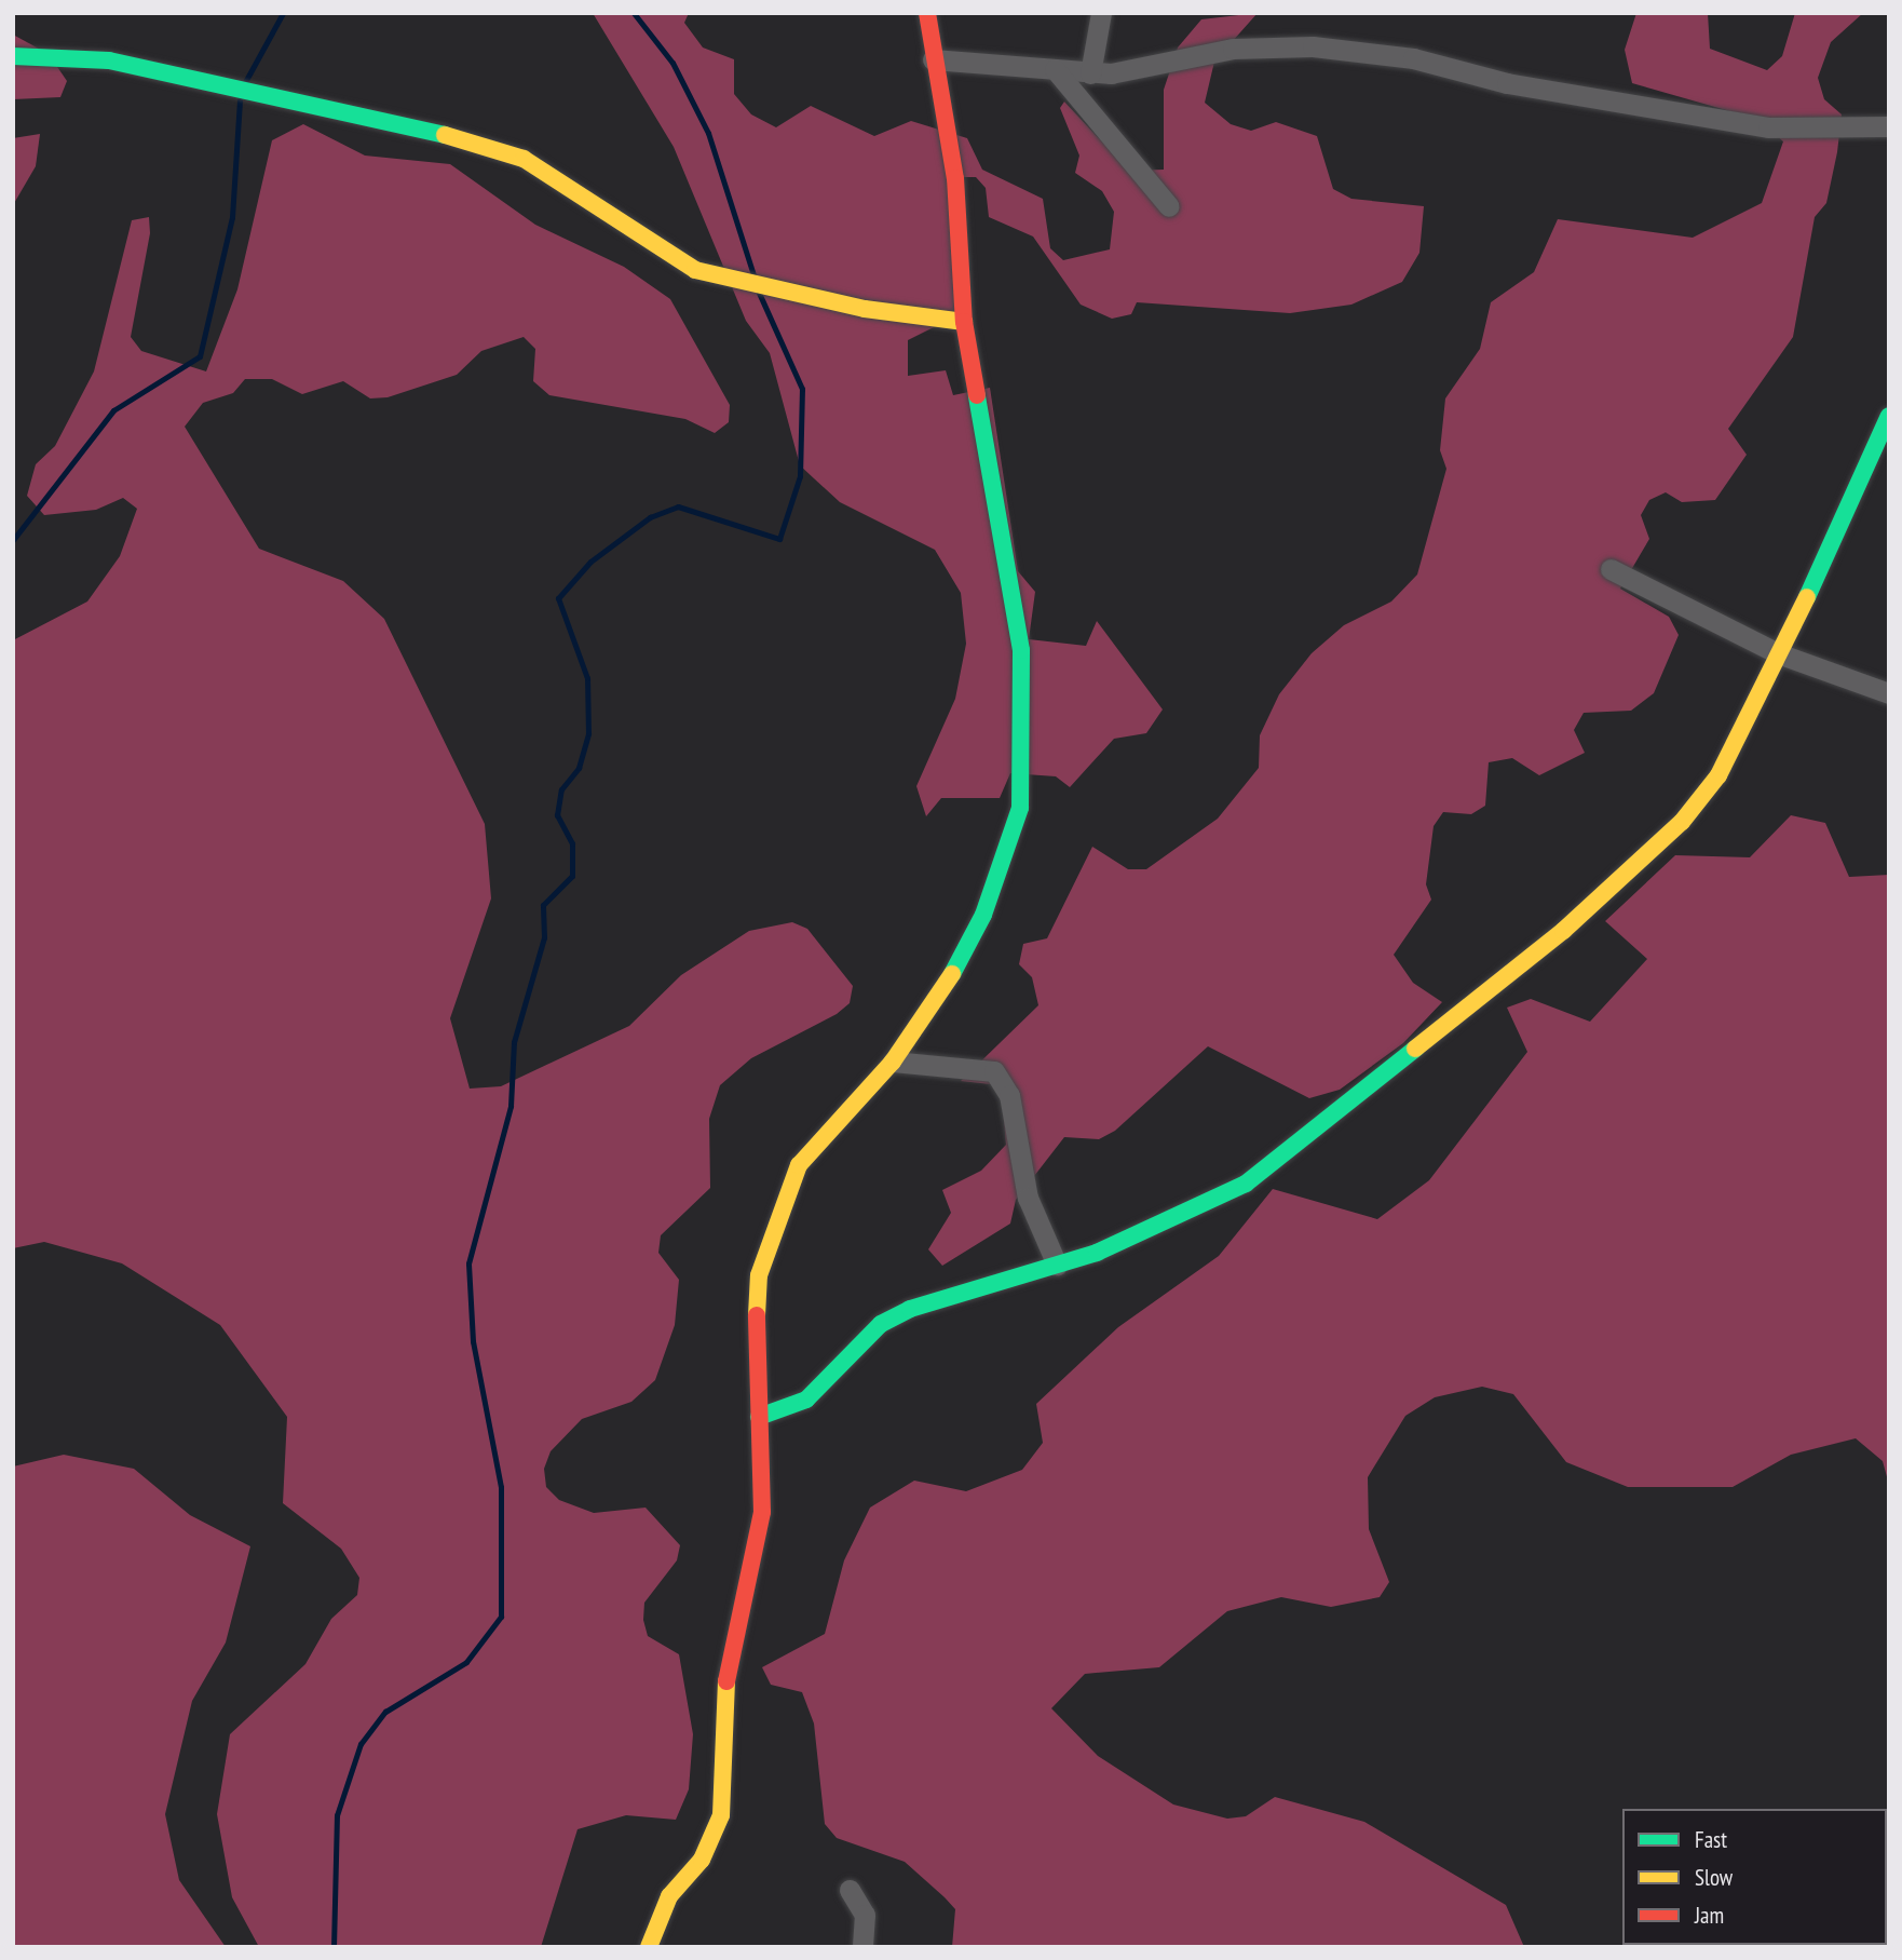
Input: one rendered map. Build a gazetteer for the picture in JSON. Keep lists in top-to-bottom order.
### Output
{
  "legend": ["Fast", "Slow", "Jam"]
}
